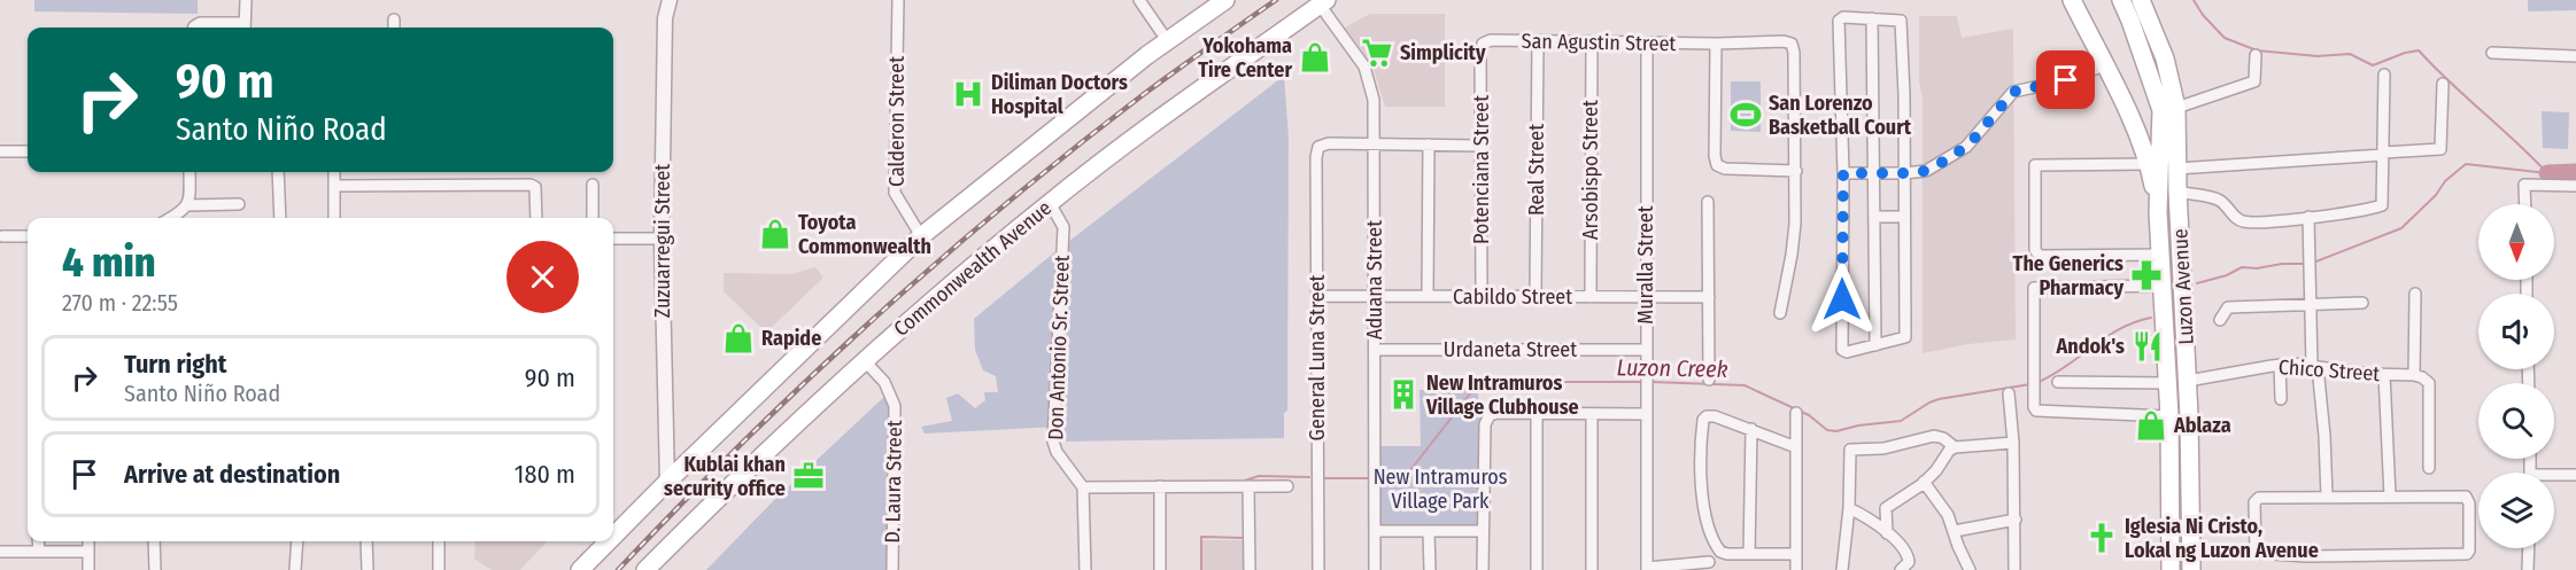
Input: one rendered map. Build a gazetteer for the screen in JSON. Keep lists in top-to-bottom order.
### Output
{
  "streets": {
    "main road": ["Commonwealth Avenue", "Luzon Avenue"],
    "street": [
      "San Agustin Street",
      "Calderon Street",
      "Potenciana Street",
      "Real Street",
      "Arsobispo Street",
      "Zuzuarregui Street",
      "Muralla Street",
      "Aduana Street",
      "Cabildo Street",
      "Don Antonio Sr. Street",
      "Urdaneta Street",
      "General Luna Street",
      "Chico Street",
      "D. Laura Street"
    ]
  },
  "crossings": [
    ["San Agustin Street", "Potenciana Street"],
    ["San Agustin Street", "Real Street"],
    ["San Agustin Street", "Arsobispo Street"],
    ["San Agustin Street", "Muralla Street"],
    ["Potenciana Street", "Cabildo Street"],
    ["Real Street", "Cabildo Street"],
    ["Arsobispo Street", "Cabildo Street"],
    ["Muralla Street", "Cabildo Street"],
    ["Muralla Street", "Urdaneta Street"],
    ["Commonwealth Avenue", "Aduana Street"],
    ["Commonwealth Avenue", "Don Antonio Sr. Street"],
    ["Commonwealth Avenue", "D. Laura Street"],
    ["Aduana Street", "Cabildo Street"],
    ["Aduana Street", "Urdaneta Street"],
    ["Aduana Street", "General Luna Street"],
    ["Luzon Avenue", "Chico Street"],
    ["Cabildo Street", "General Luna Street"]
  ],
  "water": ["Luzon Creek"],
  "parks": ["New Intramuros Village Park"],
  "places": {
    "supermarket": ["Simplicity"],
    "shop": [
      "Yokohama Tire Center",
      "Toyota Commonwealth",
      "Rapide",
      "Ablaza"
    ],
    "hospital": ["Diliman Doctors Hospital"],
    "sports": ["San Lorenzo Basketball Court"],
    "pharmacy": ["The Generics Pharmacy"],
    "restaurant": ["Andok's"],
    "building": ["New Intramuros Village Clubhouse"],
    "office": ["Kublai khan security office"],
    "church": ["Iglesia Ni Cristo, Lokal ng Luzon Avenue"]
  },
  "north": "bottom",
  "page": {
    "turn": ["90 m", "Santo Niño Road"],
    "heading": ["4 min", "270 m · 22:55"],
    "list": [
      {
        "name": "Turn right",
        "note": "Santo Niño Road",
        "value": "90 m"
      },
      {
        "name": "Arrive at destination",
        "value": "180 m"
      }
    ]
  }
}
